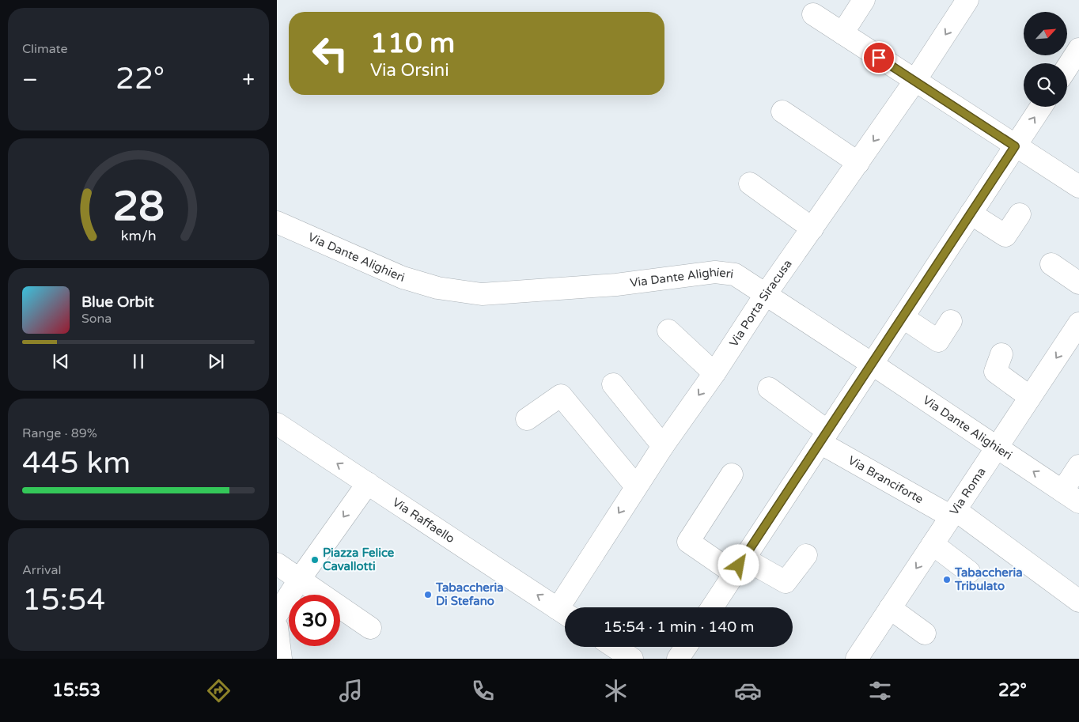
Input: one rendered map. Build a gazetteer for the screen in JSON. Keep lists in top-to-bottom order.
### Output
{
  "streets": {
    "street": [
      "Via Dante Alighieri",
      "Via Porta Siracusa",
      "Via Branciforte",
      "Via Roma",
      "Via Raffaello"
    ]
  },
  "crossings": [
    ["Via Dante Alighieri", "Via Porta Siracusa"],
    ["Via Dante Alighieri", "Via Roma"],
    ["Via Branciforte", "Via Roma"]
  ],
  "places": ["Piazza Felice Cavallotti", "Tabaccheria Tribulato", "Tabaccheria Di Stefano"],
  "north": "top right",
  "page": {
    "tile": [
      "Climate",
      ["Range · 89%", "445 km"],
      ["Arrival", "15:54"]
    ],
    "turn": ["110 m", "Via Orsini"],
    "heat": ["−", "22°", "+"],
    "song": ["Blue Orbit", "Sona"],
    "limit": "30",
    "trip": "15:54 · 1 min · 140 m",
    "tabs": ["15:53", "22°"],
    "gauge": ["28", "km/h"]
  }
}
